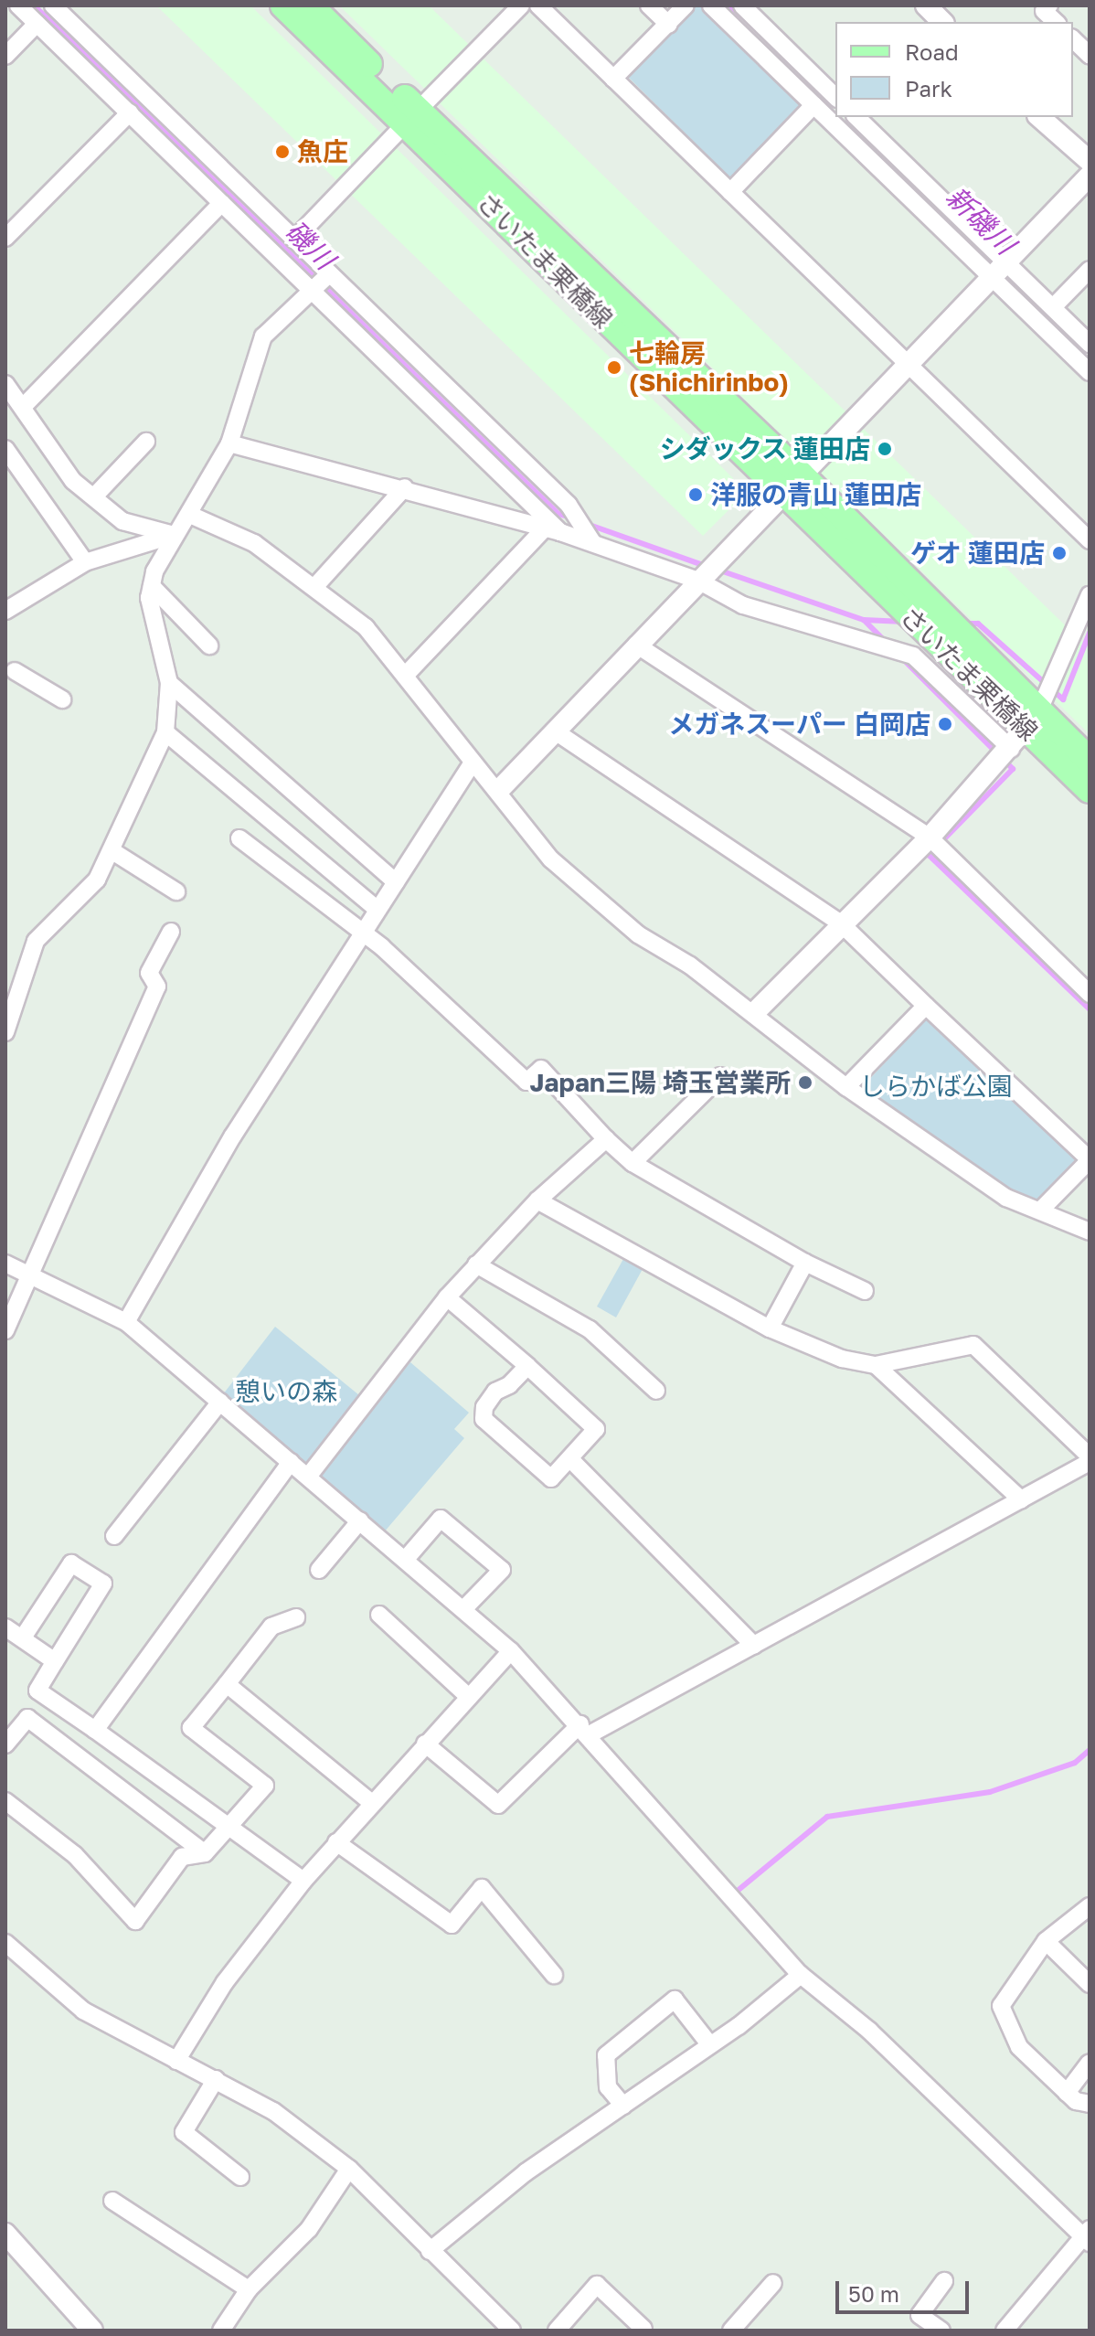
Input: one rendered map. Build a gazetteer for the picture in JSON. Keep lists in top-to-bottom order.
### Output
{
  "streets": {
    "main road": ["さいたま栗橋線"]
  },
  "water": ["新磯川", "磯川"],
  "parks": ["しらかば公園", "憩いの森"],
  "places": [
    "魚庄",
    "七輪房 (Shichirinbo)",
    "シダックス 蓮田店",
    "洋服の青山 蓮田店",
    "ゲオ 蓮田店",
    "メガネスーパー 白岡店",
    "Japan三陽 埼玉営業所"
  ],
  "legend": ["Road", "Park"],
  "scale_bar": "50 m"
}
